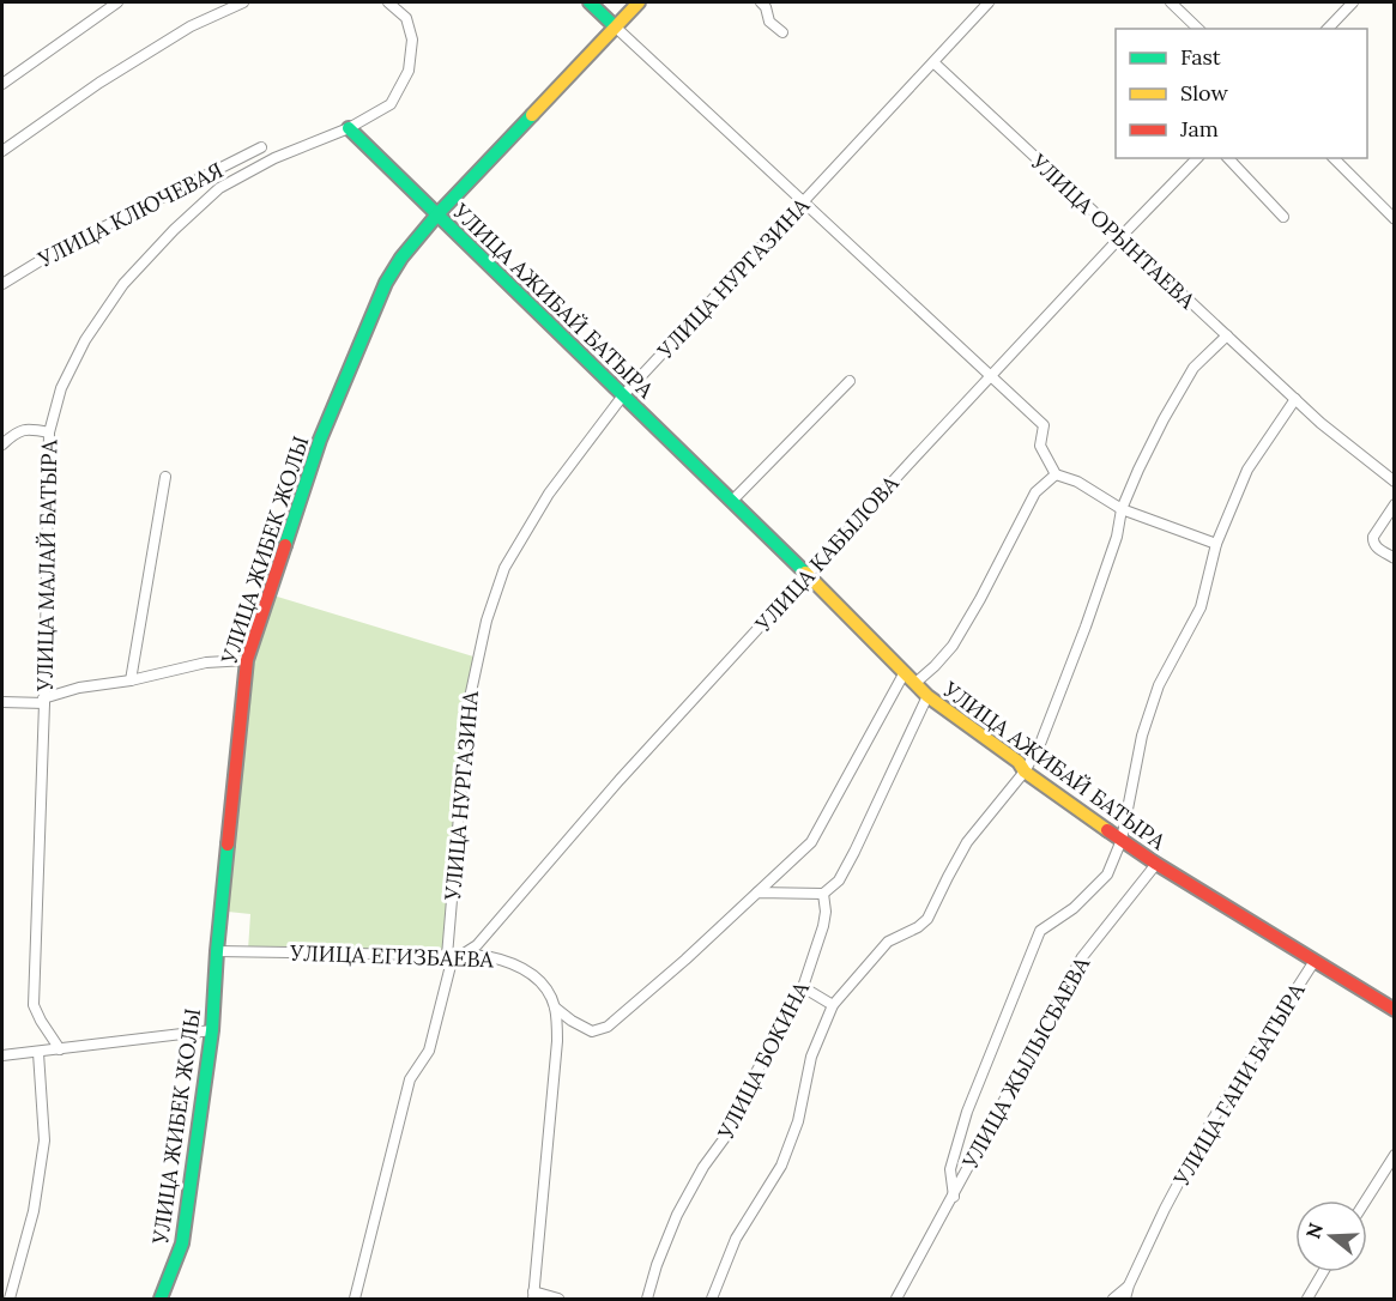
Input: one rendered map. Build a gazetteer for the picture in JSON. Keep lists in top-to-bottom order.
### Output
{
  "streets": {
    "main road": ["УЛИЦА АЖИБАЙ БАТЫРА", "УЛИЦА ЖИБЕК ЖОЛЫ"],
    "street": [
      "УЛИЦА КЛЮЧЕВАЯ",
      "УЛИЦА ОРЫНТАЕВА",
      "УЛИЦА НУРГАЗИНА",
      "УЛИЦА КАБЫЛОВА",
      "УЛИЦА МАЛАЙ БАТЫРА",
      "УЛИЦА ЕГИЗБАЕВА",
      "УЛИЦА БОКИНА",
      "УЛИЦА ЖЫЛЫСБАЕВА",
      "УЛИЦА ГАНИ БАТЫРА"
    ]
  },
  "crossings": [
    ["УЛИЦА ОРЫНТАЕВА", "УЛИЦА НУРГАЗИНА"],
    ["УЛИЦА ОРЫНТАЕВА", "УЛИЦА КАБЫЛОВА"],
    ["УЛИЦА ОРЫНТАЕВА", "УЛИЦА ЖЫЛЫСБАЕВА"],
    ["УЛИЦА НУРГАЗИНА", "УЛИЦА АЖИБАЙ БАТЫРА"],
    ["УЛИЦА НУРГАЗИНА", "УЛИЦА КАБЫЛОВА"],
    ["УЛИЦА НУРГАЗИНА", "УЛИЦА ЕГИЗБАЕВА"],
    ["УЛИЦА АЖИБАЙ БАТЫРА", "УЛИЦА ЖИБЕК ЖОЛЫ"],
    ["УЛИЦА АЖИБАЙ БАТЫРА", "УЛИЦА КАБЫЛОВА"],
    ["УЛИЦА АЖИБАЙ БАТЫРА", "УЛИЦА МАЛАЙ БАТЫРА"],
    ["УЛИЦА АЖИБАЙ БАТЫРА", "УЛИЦА ЖЫЛЫСБАЕВА"],
    ["УЛИЦА АЖИБАЙ БАТЫРА", "УЛИЦА ГАНИ БАТЫРА"],
    ["УЛИЦА ЖИБЕК ЖОЛЫ", "УЛИЦА ЕГИЗБАЕВА"],
    ["УЛИЦА КАБЫЛОВА", "УЛИЦА ЕГИЗБАЕВА"]
  ],
  "legend": ["Fast", "Slow", "Jam"],
  "north": "left"
}
